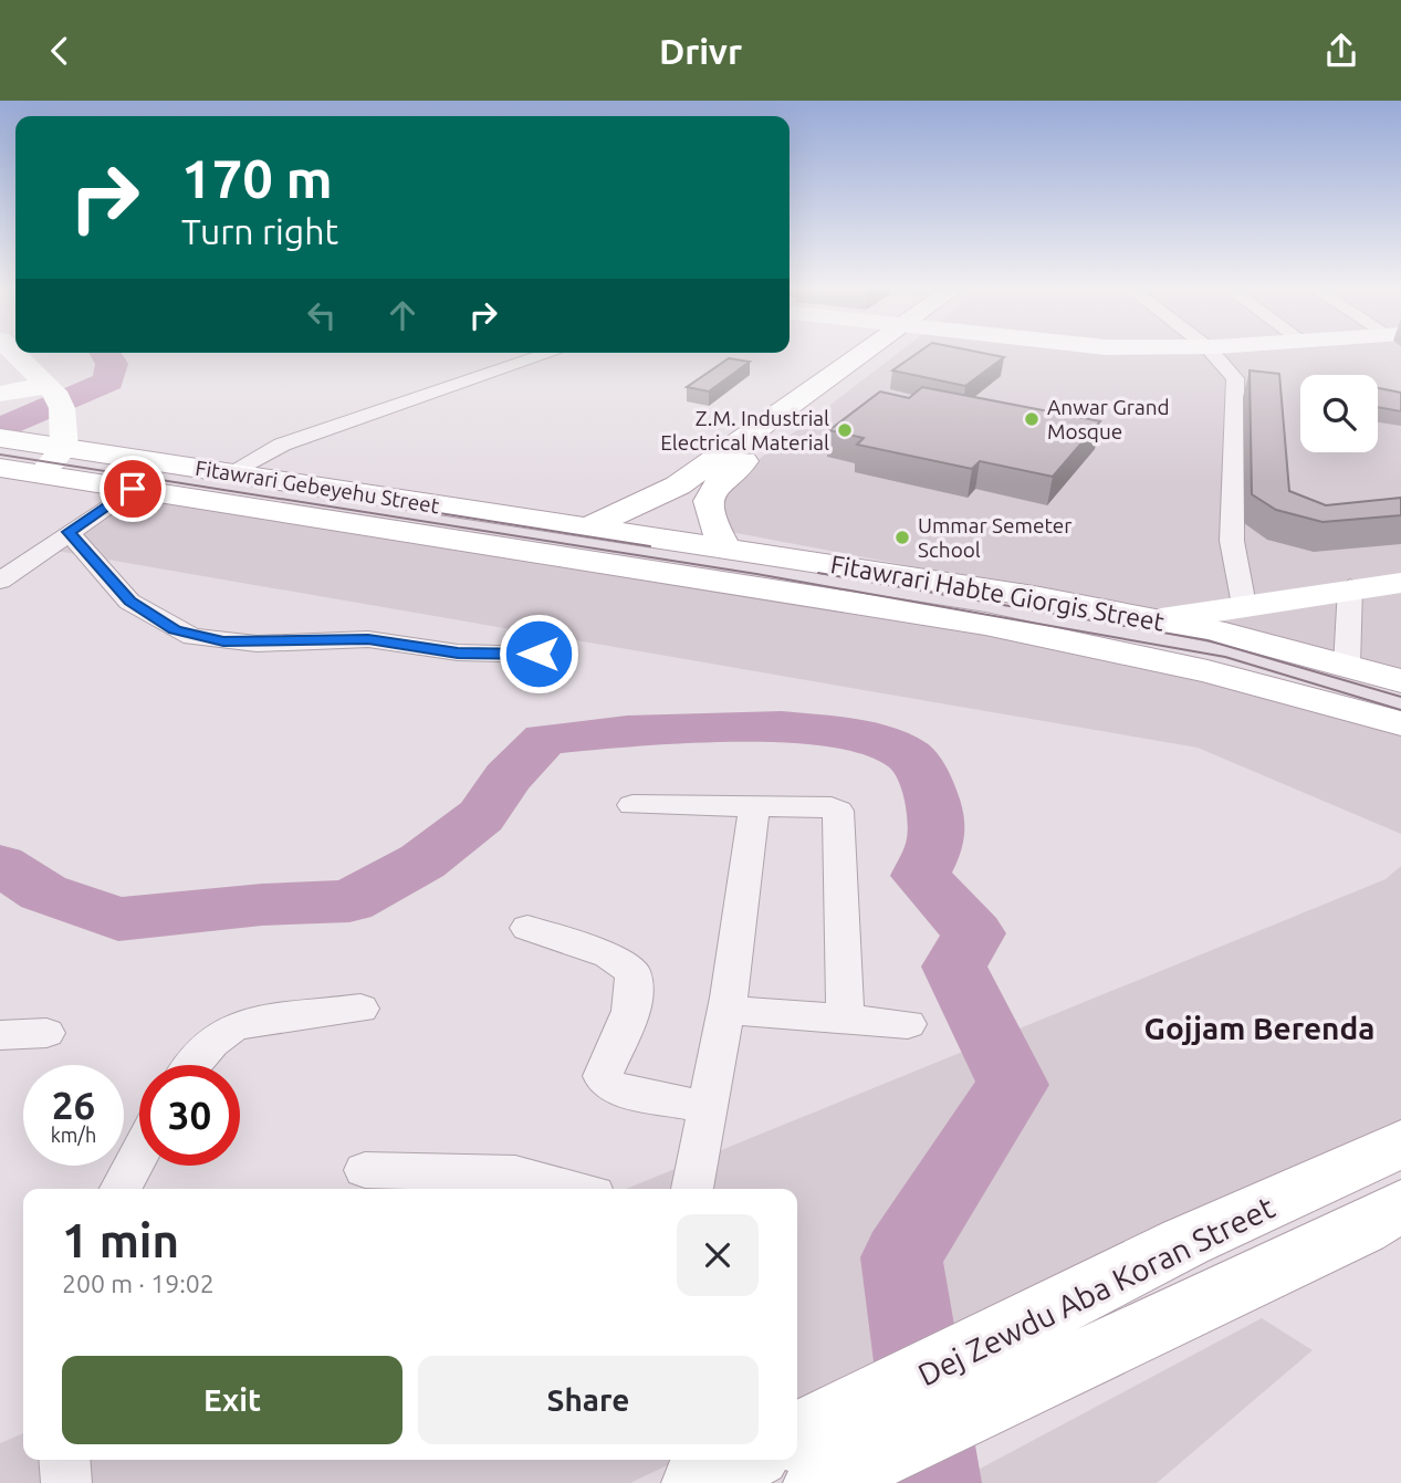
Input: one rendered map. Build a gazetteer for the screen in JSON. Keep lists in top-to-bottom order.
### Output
{
  "streets": {
    "main road": ["Fitawrari Gebeyehu Street", "Fitawrari Habte Giorgis Street", "Dej Zewdu Aba Koran Street"]
  },
  "crossings": [
    ["Fitawrari Gebeyehu Street", "Fitawrari Habte Giorgis Street"]
  ],
  "districts": ["Gojjam Berenda"],
  "places": ["Anwar Grand Mosque", "Z.M. Industrial Electrical Material", "Ummar Semeter School"],
  "page": {
    "header": "Drivr",
    "turn": ["170 m", "Turn right"],
    "speed": "26 km/h",
    "limit": "30",
    "heading": ["1 min", "200 m · 19:02"],
    "buttons": ["Exit", "Share"]
  }
}
